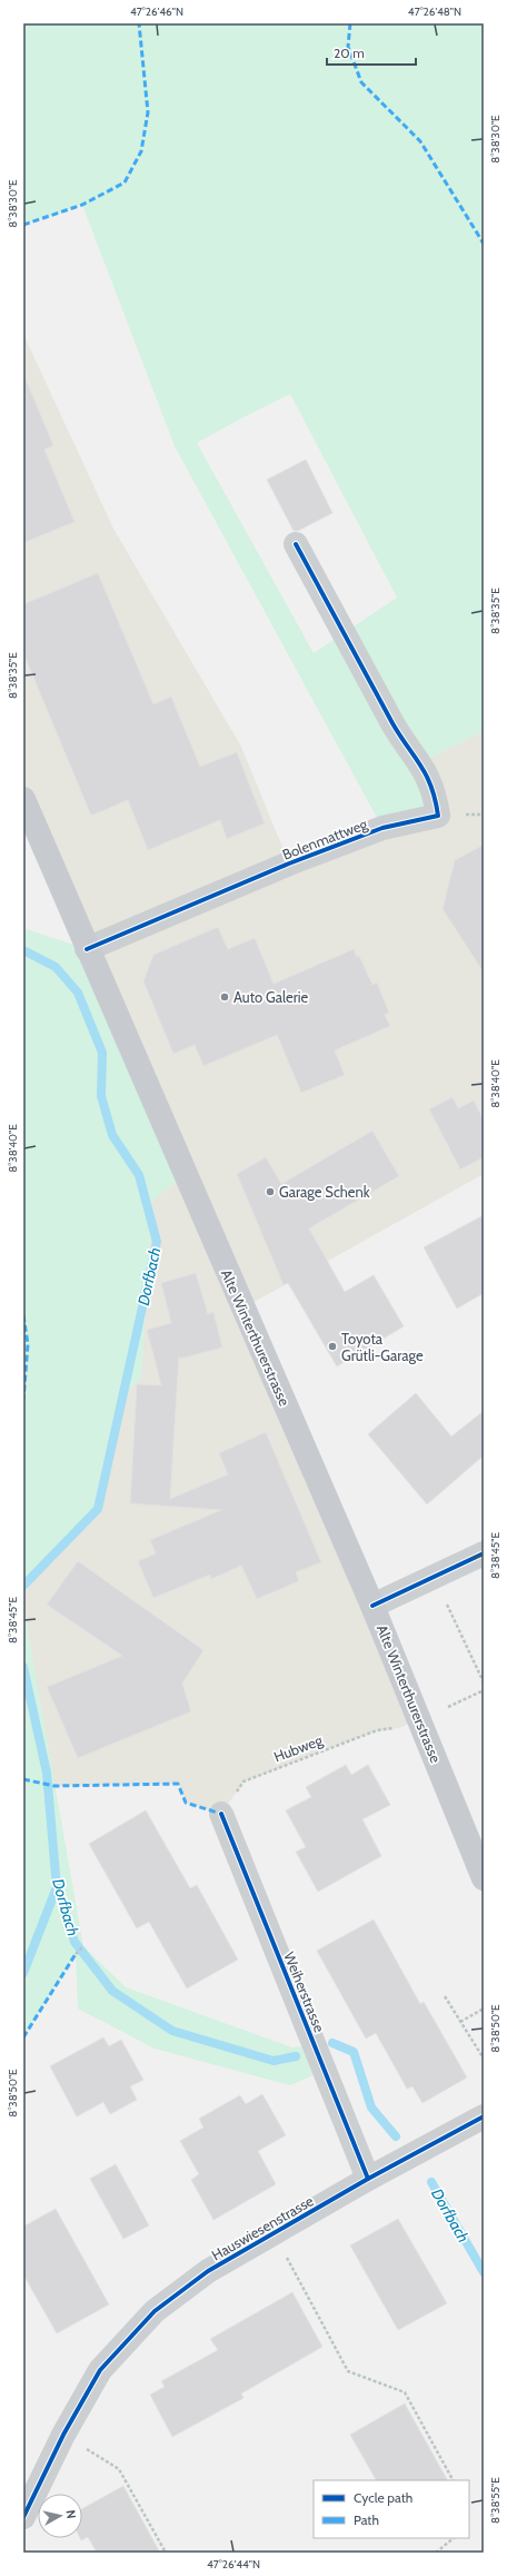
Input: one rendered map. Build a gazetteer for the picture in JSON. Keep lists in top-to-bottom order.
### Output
{
  "streets": {
    "main road": ["Alte Winterthurerstrasse"],
    "street": ["Bolenmattweg", "Weiherstrasse", "Hauswiesenstrasse"],
    "path": ["Hubweg"]
  },
  "crossings": [
    ["Bolenmattweg", "Alte Winterthurerstrasse"],
    ["Hubweg", "Weiherstrasse"],
    ["Weiherstrasse", "Hauswiesenstrasse"]
  ],
  "water": ["Dorfbach"],
  "places": ["Auto Galerie", "Garage Schenk", "Toyota Grütli-Garage"],
  "legend": ["Cycle path", "Path"],
  "scale_bar": "20 m",
  "north": "right",
  "coordinates": [
    "47°26'46\"N",
    "47°26'48\"N",
    "8°38'30\"E",
    "8°38'35\"E",
    "8°38'40\"E",
    "8°38'45\"E",
    "8°38'50\"E",
    "8°38'55\"E",
    "47°26'44\"N"
  ]
}
